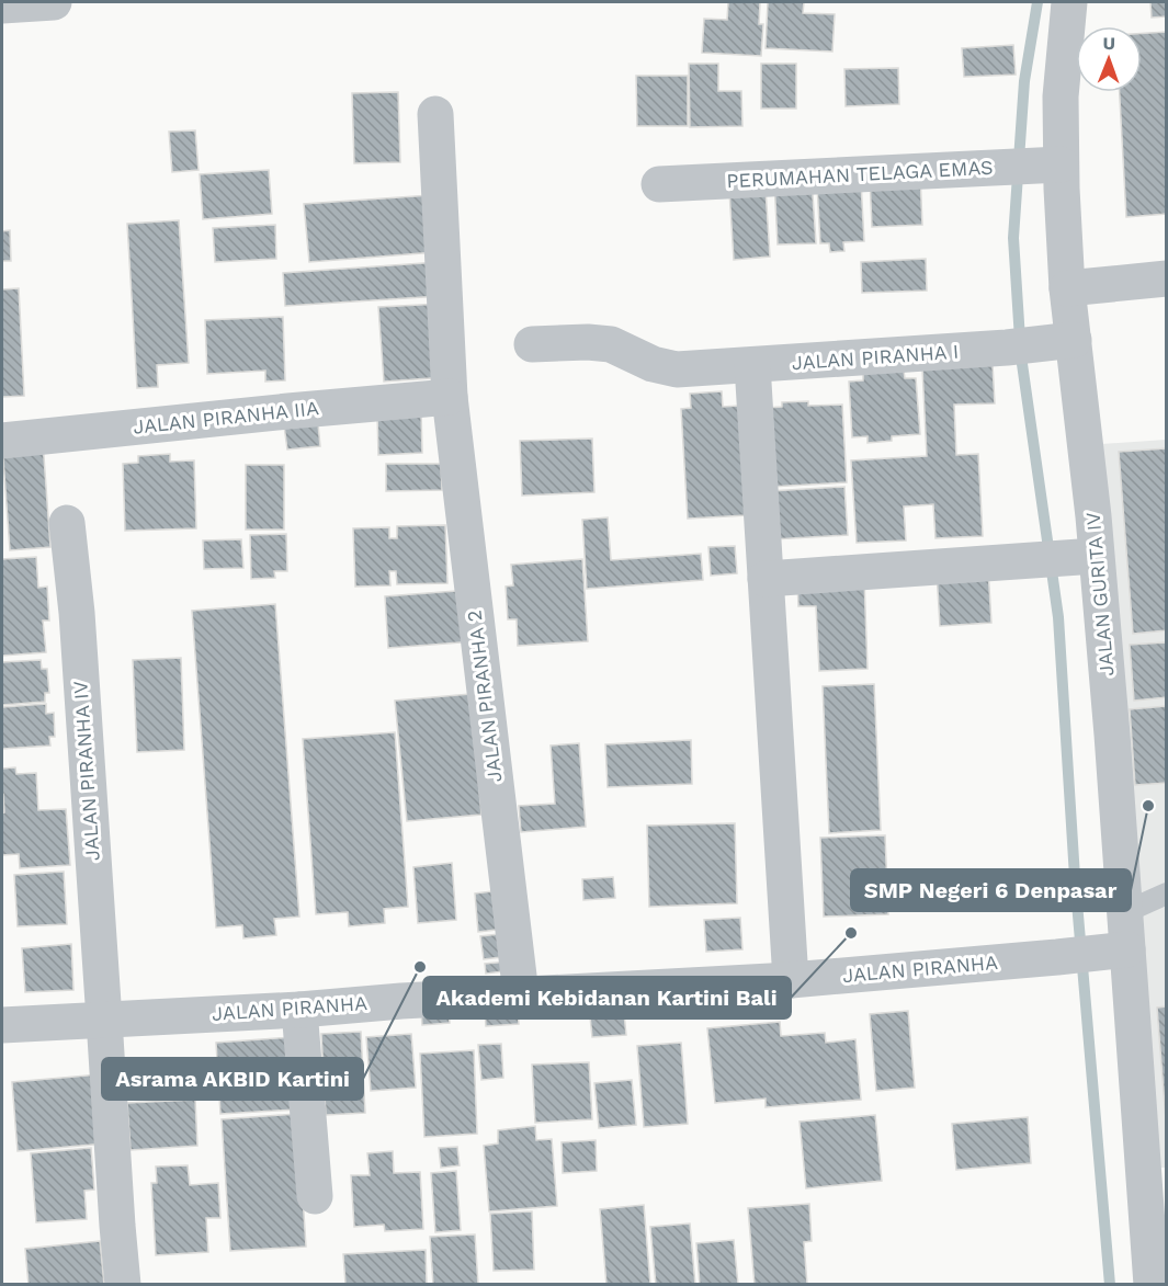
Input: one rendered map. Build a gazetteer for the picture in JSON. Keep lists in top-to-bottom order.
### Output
{
  "streets": {
    "street": [
      "PERUMAHAN TELAGA EMAS",
      "JALAN PIRANHA I",
      "JALAN PIRANHA IIA",
      "JALAN GURITA IV",
      "JALAN PIRANHA 2",
      "JALAN PIRANHA IV",
      "JALAN PIRANHA"
    ]
  },
  "crossings": [
    ["PERUMAHAN TELAGA EMAS", "JALAN GURITA IV"],
    ["JALAN PIRANHA I", "JALAN GURITA IV"],
    ["JALAN PIRANHA IIA", "JALAN PIRANHA 2"],
    ["JALAN GURITA IV", "JALAN PIRANHA"],
    ["JALAN PIRANHA 2", "JALAN PIRANHA"],
    ["JALAN PIRANHA IV", "JALAN PIRANHA"]
  ],
  "places": ["SMP Negeri 6 Denpasar", "Akademi Kebidanan Kartini Bali", "Asrama AKBID Kartini"],
  "north": "top"
}
